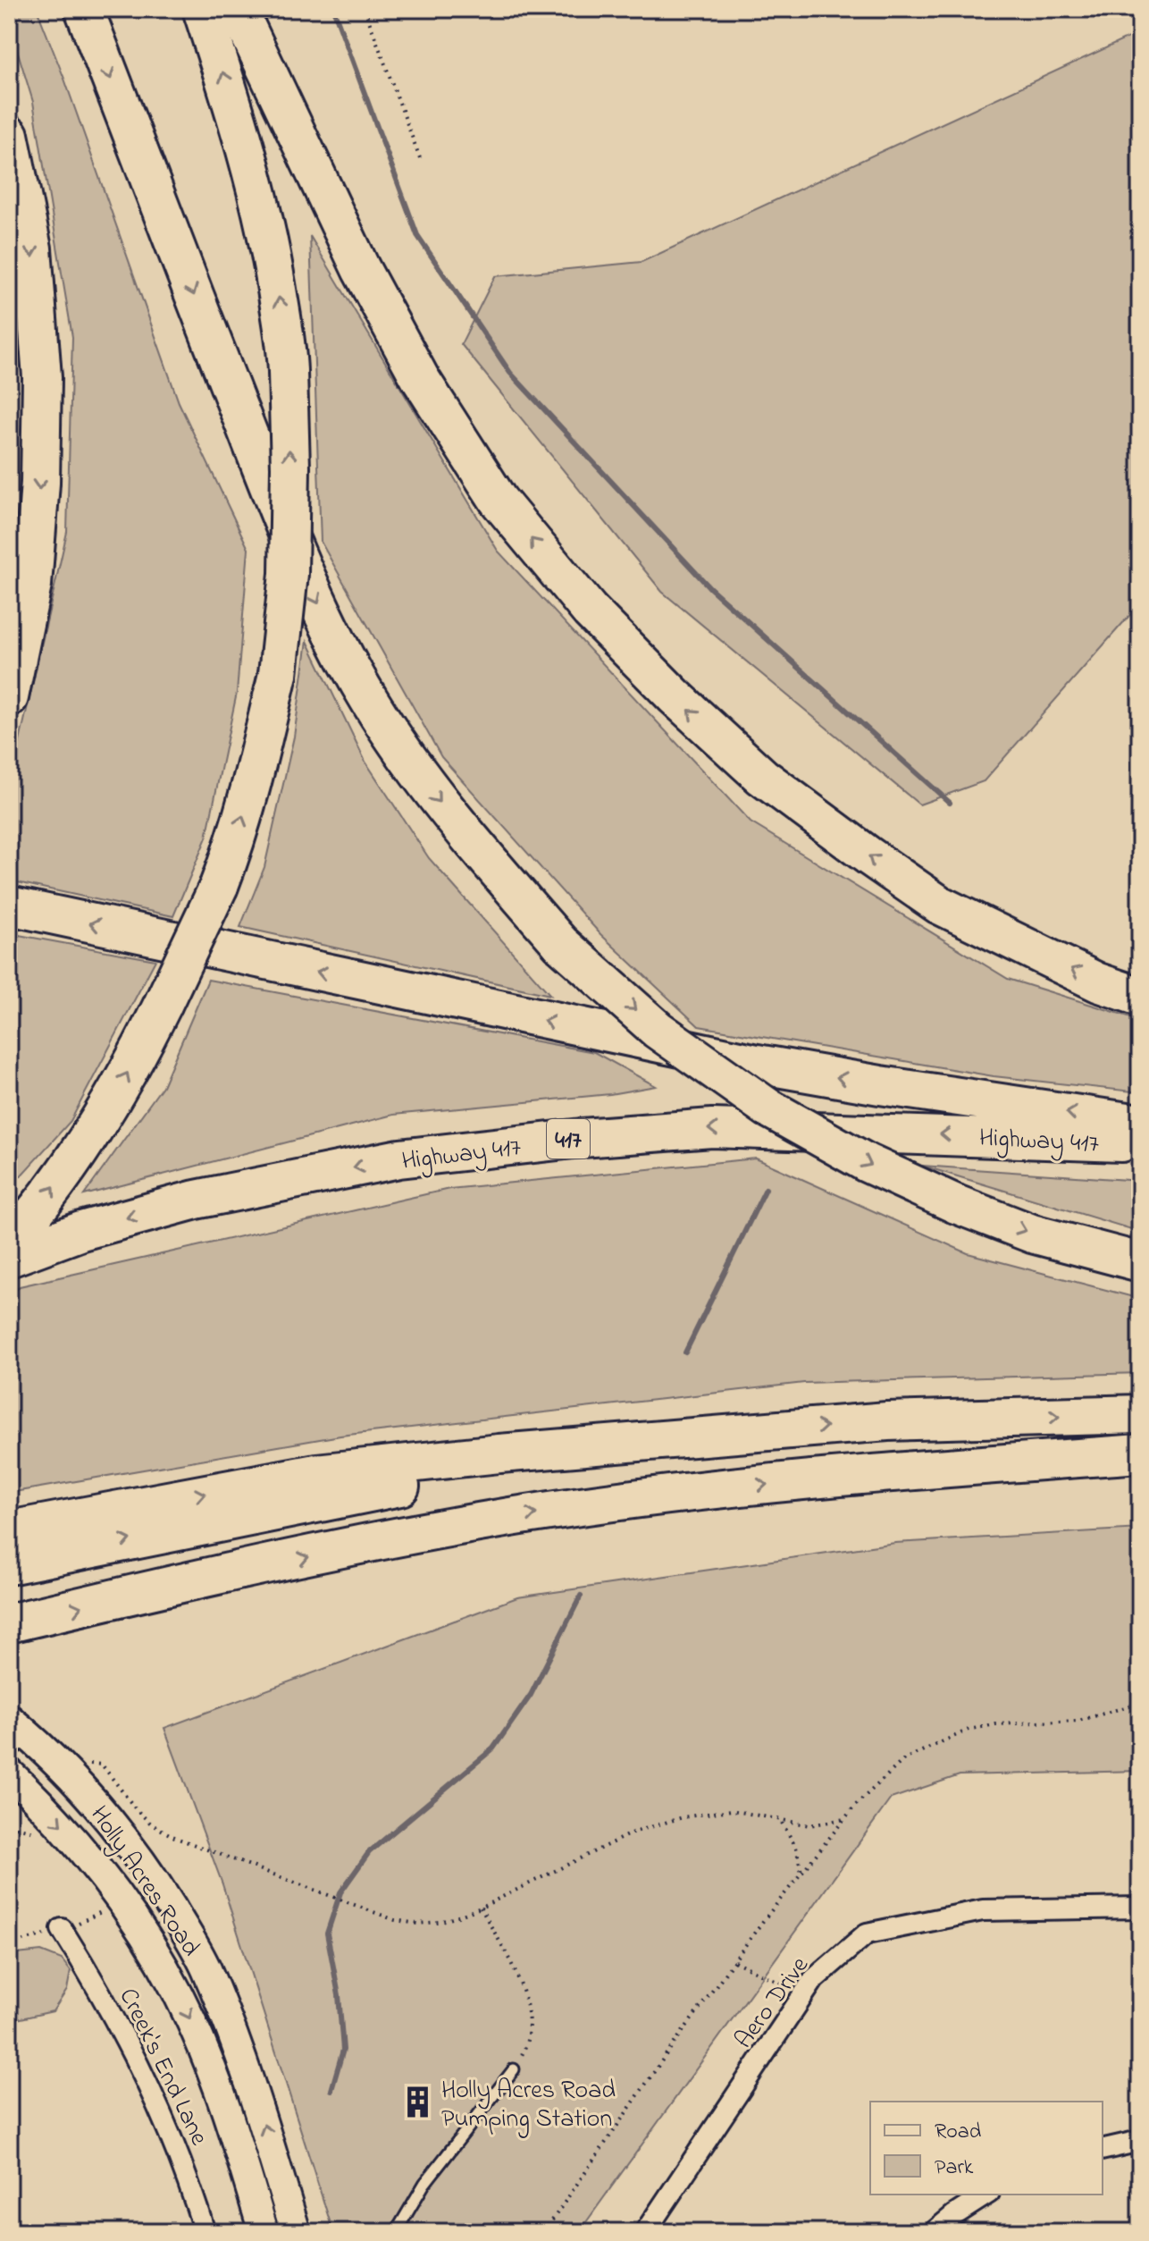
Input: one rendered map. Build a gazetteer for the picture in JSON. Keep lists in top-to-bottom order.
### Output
{
  "streets": {
    "highway": ["417", "Highway 417"],
    "main road": ["Holly Acres Road"],
    "street": ["Aero Drive", "Creek's End Lane"]
  },
  "places": {
    "building": ["Holly Acres Road Pumping Station"]
  },
  "legend": ["Road", "Park"]
}
